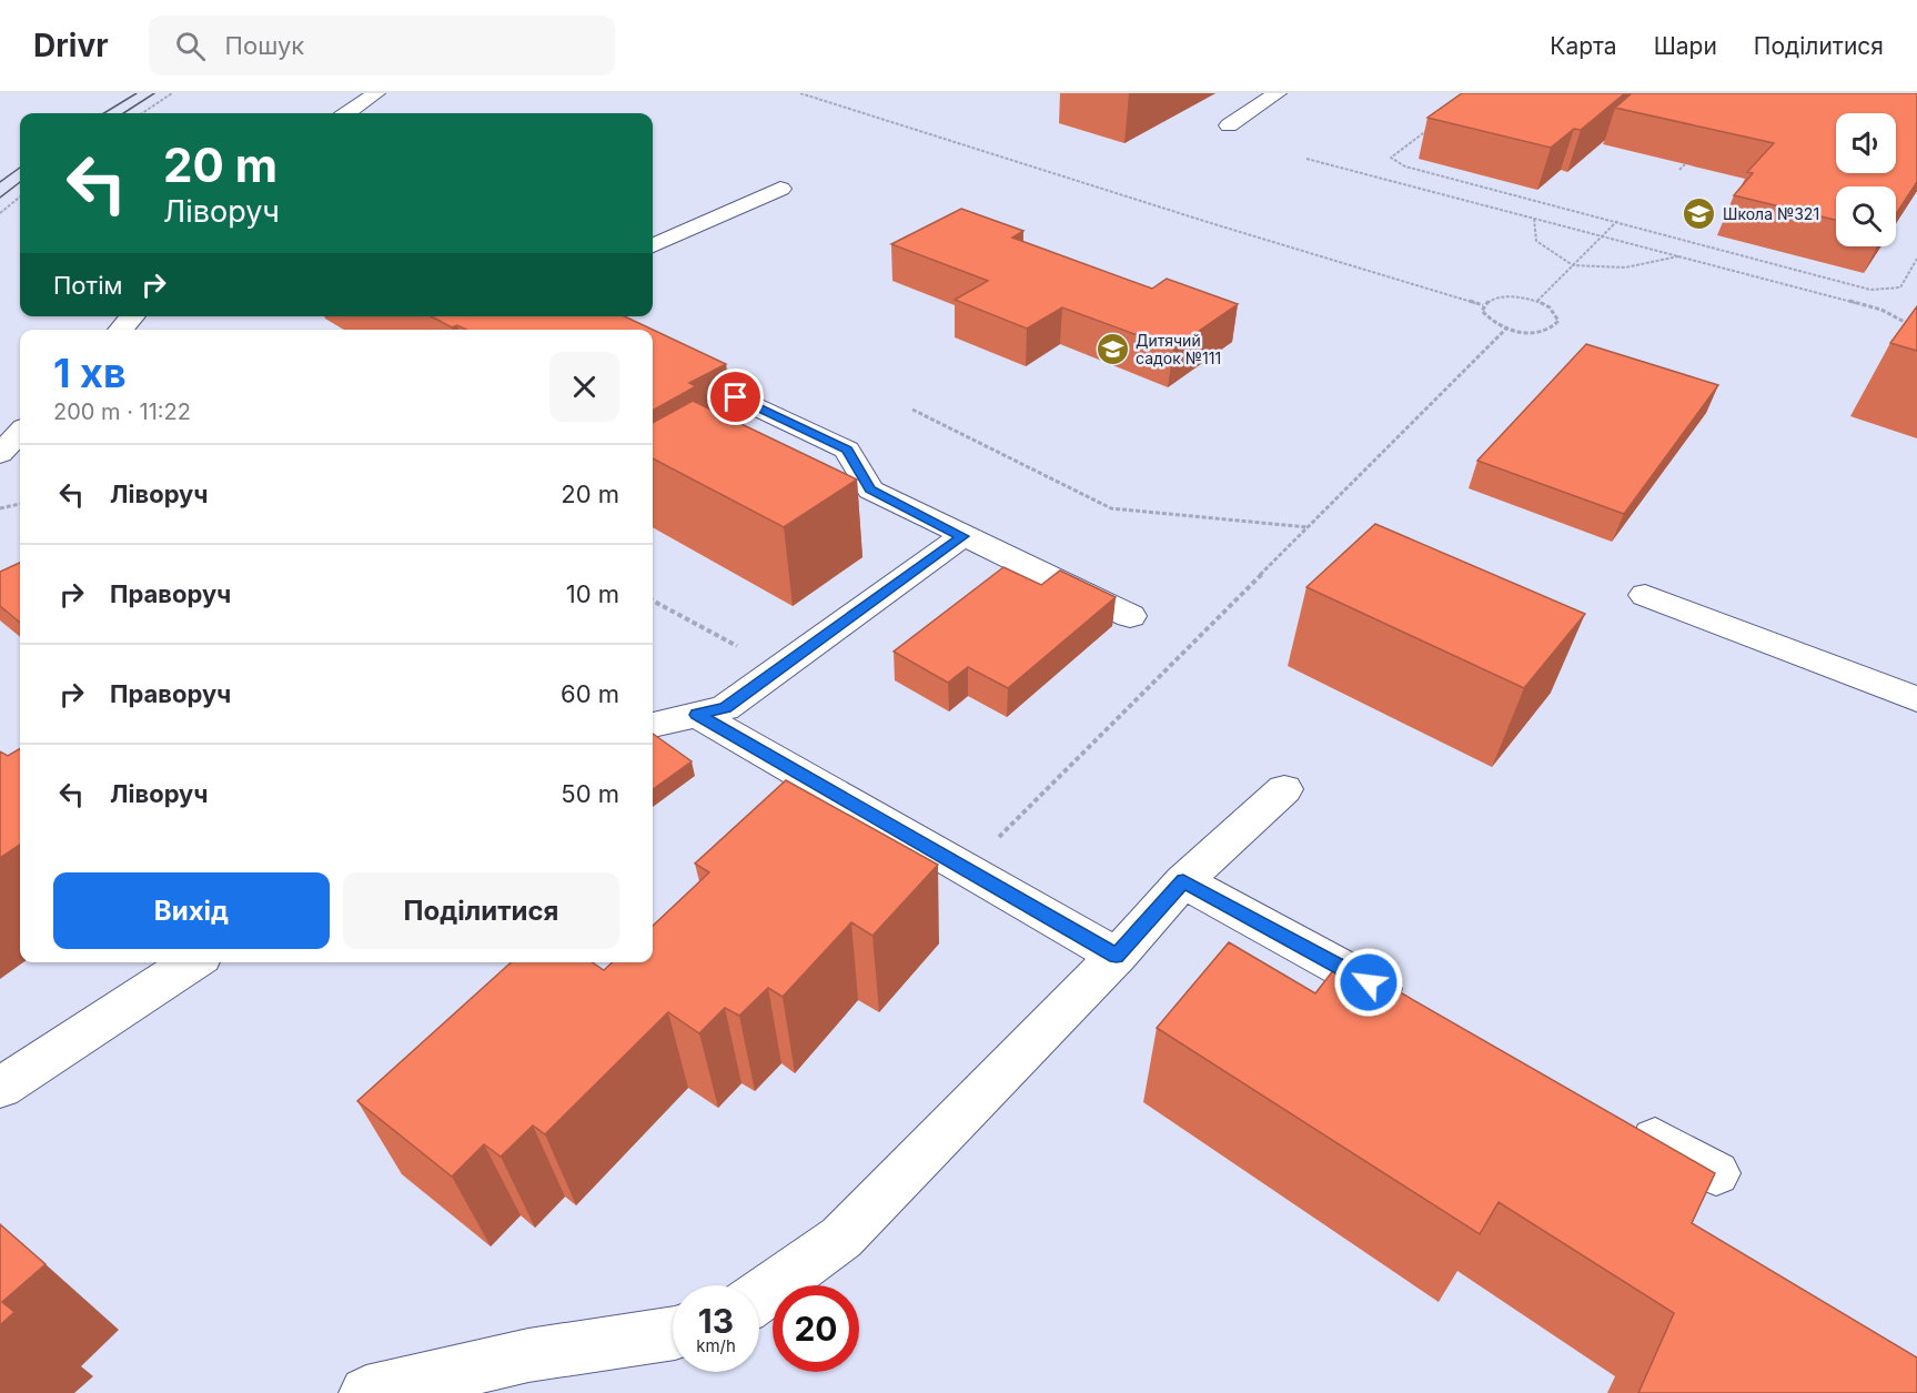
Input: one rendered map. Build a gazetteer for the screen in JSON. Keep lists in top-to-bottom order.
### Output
{
  "places": {
    "school or university": ["Школа №321", "Дитячий садок №111"]
  },
  "page": {
    "header": "Drivr",
    "search": "Пошук",
    "nav": ["Карта", "Шари", "Поділитися"],
    "turn": ["20 m", "Ліворуч"],
    "then": "Потім",
    "heading": ["1 хв", "200 m · 11:22"],
    "list": [
      {
        "name": "Ліворуч",
        "value": "20 m"
      },
      {
        "name": "Праворуч",
        "value": "10 m"
      },
      {
        "name": "Праворуч",
        "value": "60 m"
      },
      {
        "name": "Ліворуч",
        "value": "50 m"
      }
    ],
    "buttons": ["Вихід", "Поділитися"],
    "speed": "13 km/h",
    "limit": "20"
  }
}
